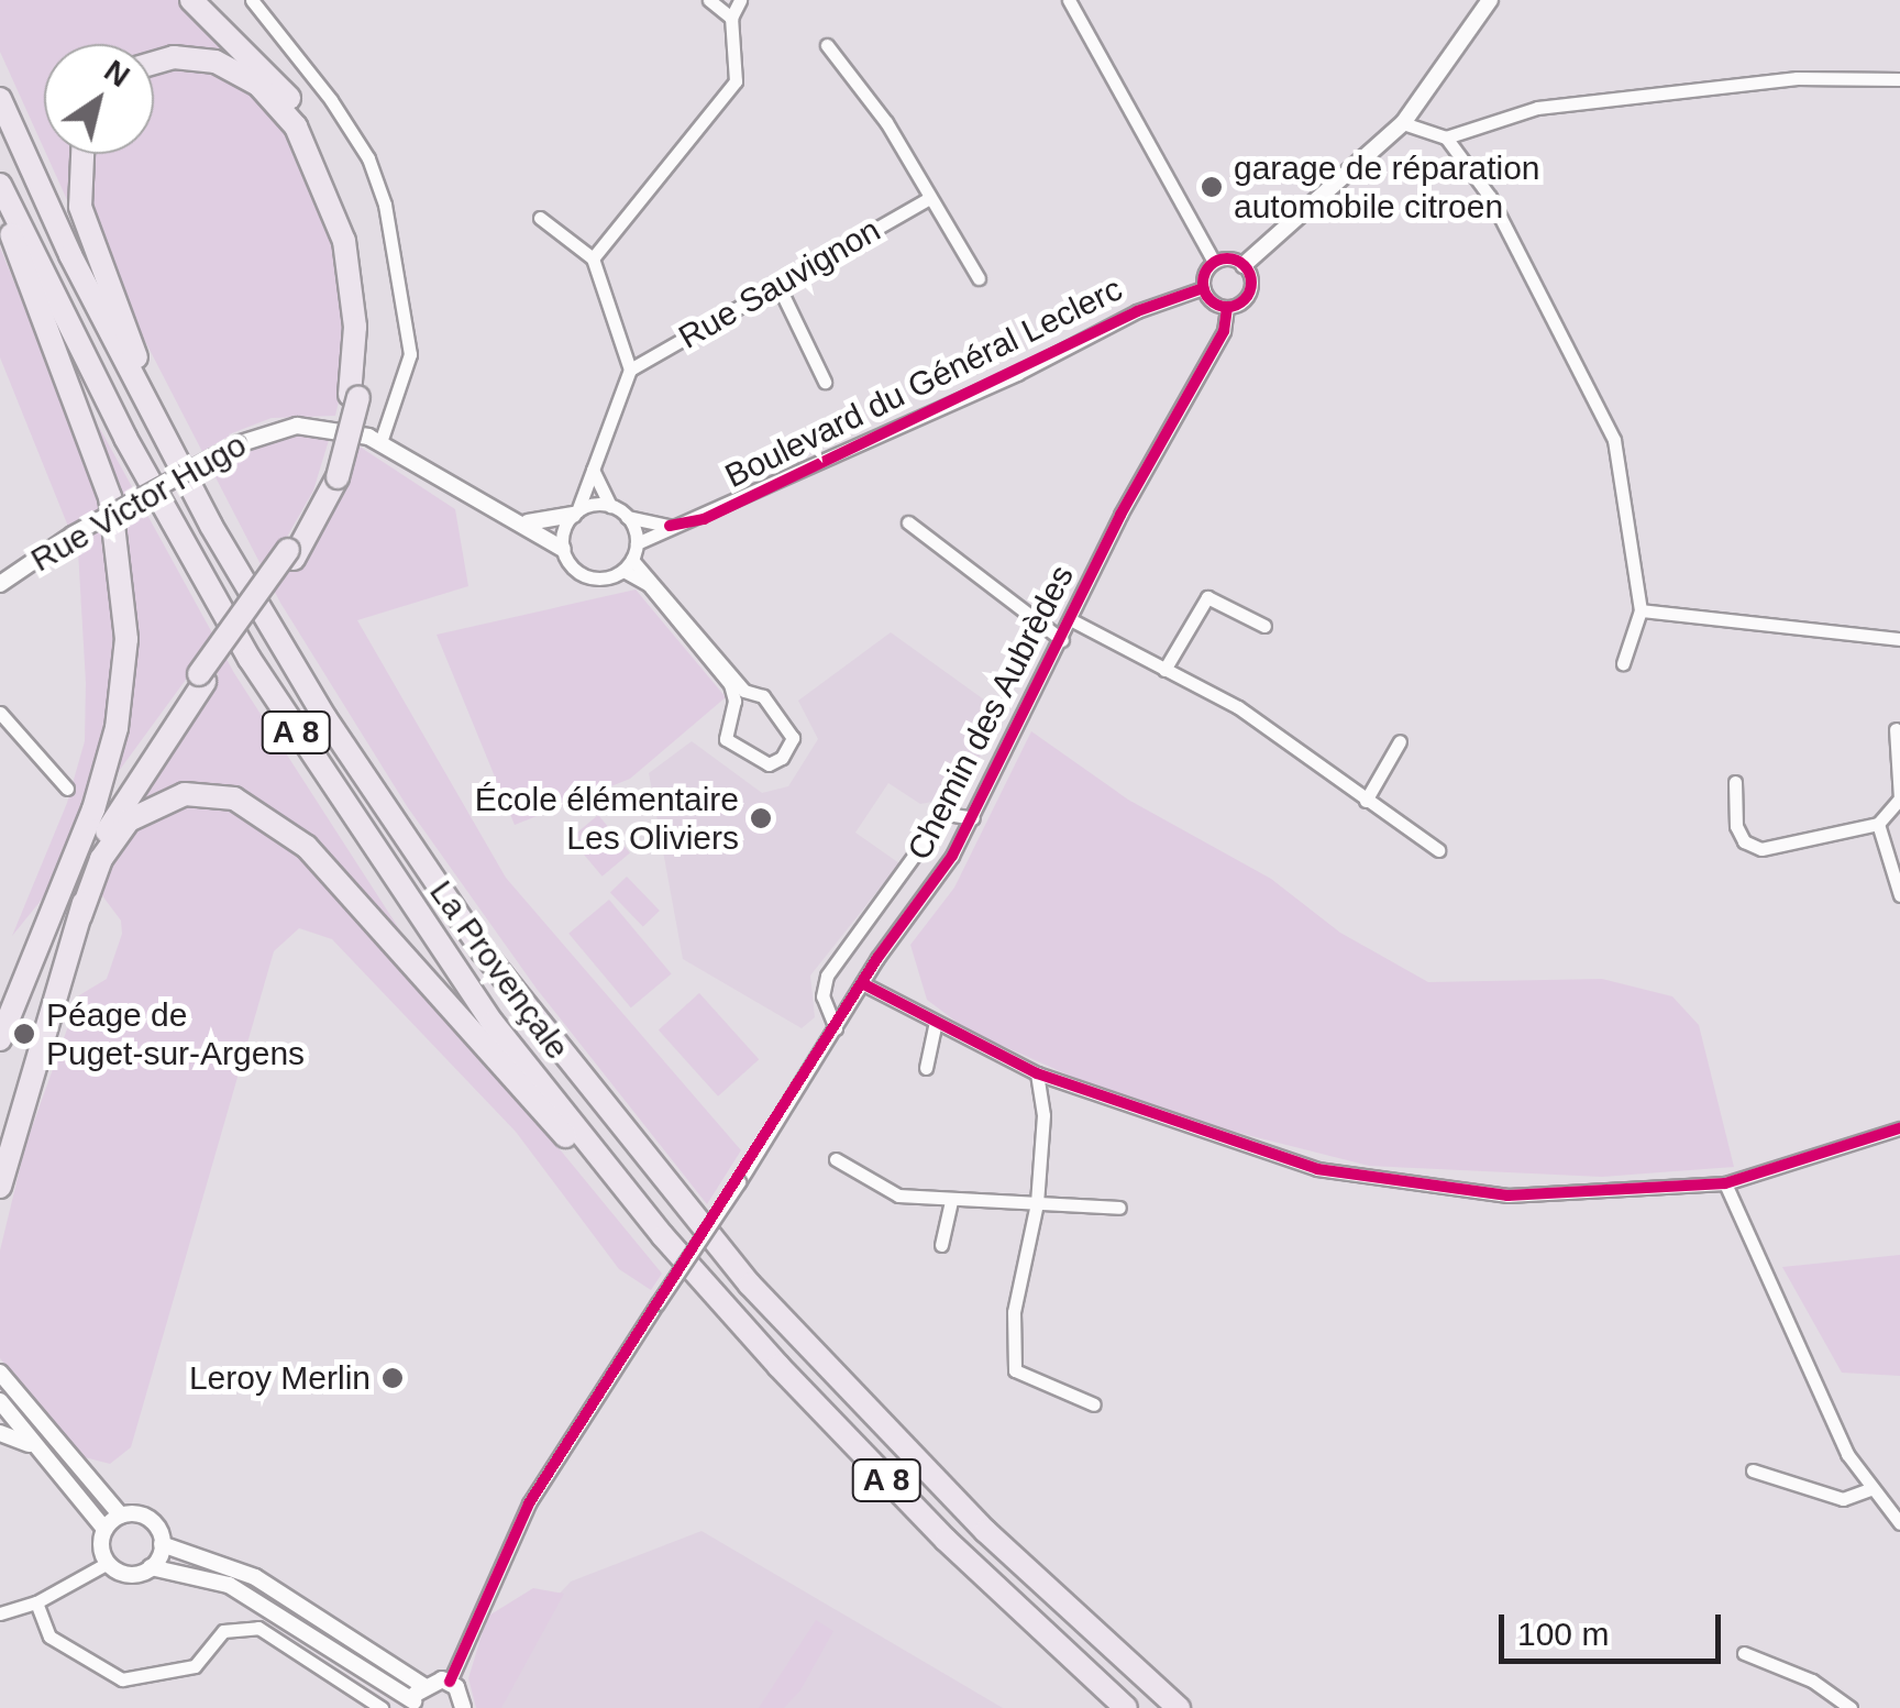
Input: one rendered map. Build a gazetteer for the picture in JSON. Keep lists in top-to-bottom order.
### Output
{
  "streets": {
    "highway": ["A 8", "La Provençale"],
    "street": [
      "Rue Sauvignon",
      "Boulevard du Général Leclerc",
      "Rue Victor Hugo",
      "Chemin des Aubrèdes"
    ]
  },
  "crossings": [
    ["Boulevard du Général Leclerc", "Rue Victor Hugo"],
    ["Boulevard du Général Leclerc", "Chemin des Aubrèdes"]
  ],
  "places": [
    "garage de réparation automobile citroen",
    "École élémentaire Les Oliviers",
    "Péage de Puget-sur-Argens",
    "Leroy Merlin"
  ],
  "scale_bar": "100 m",
  "north": "top right"
}
